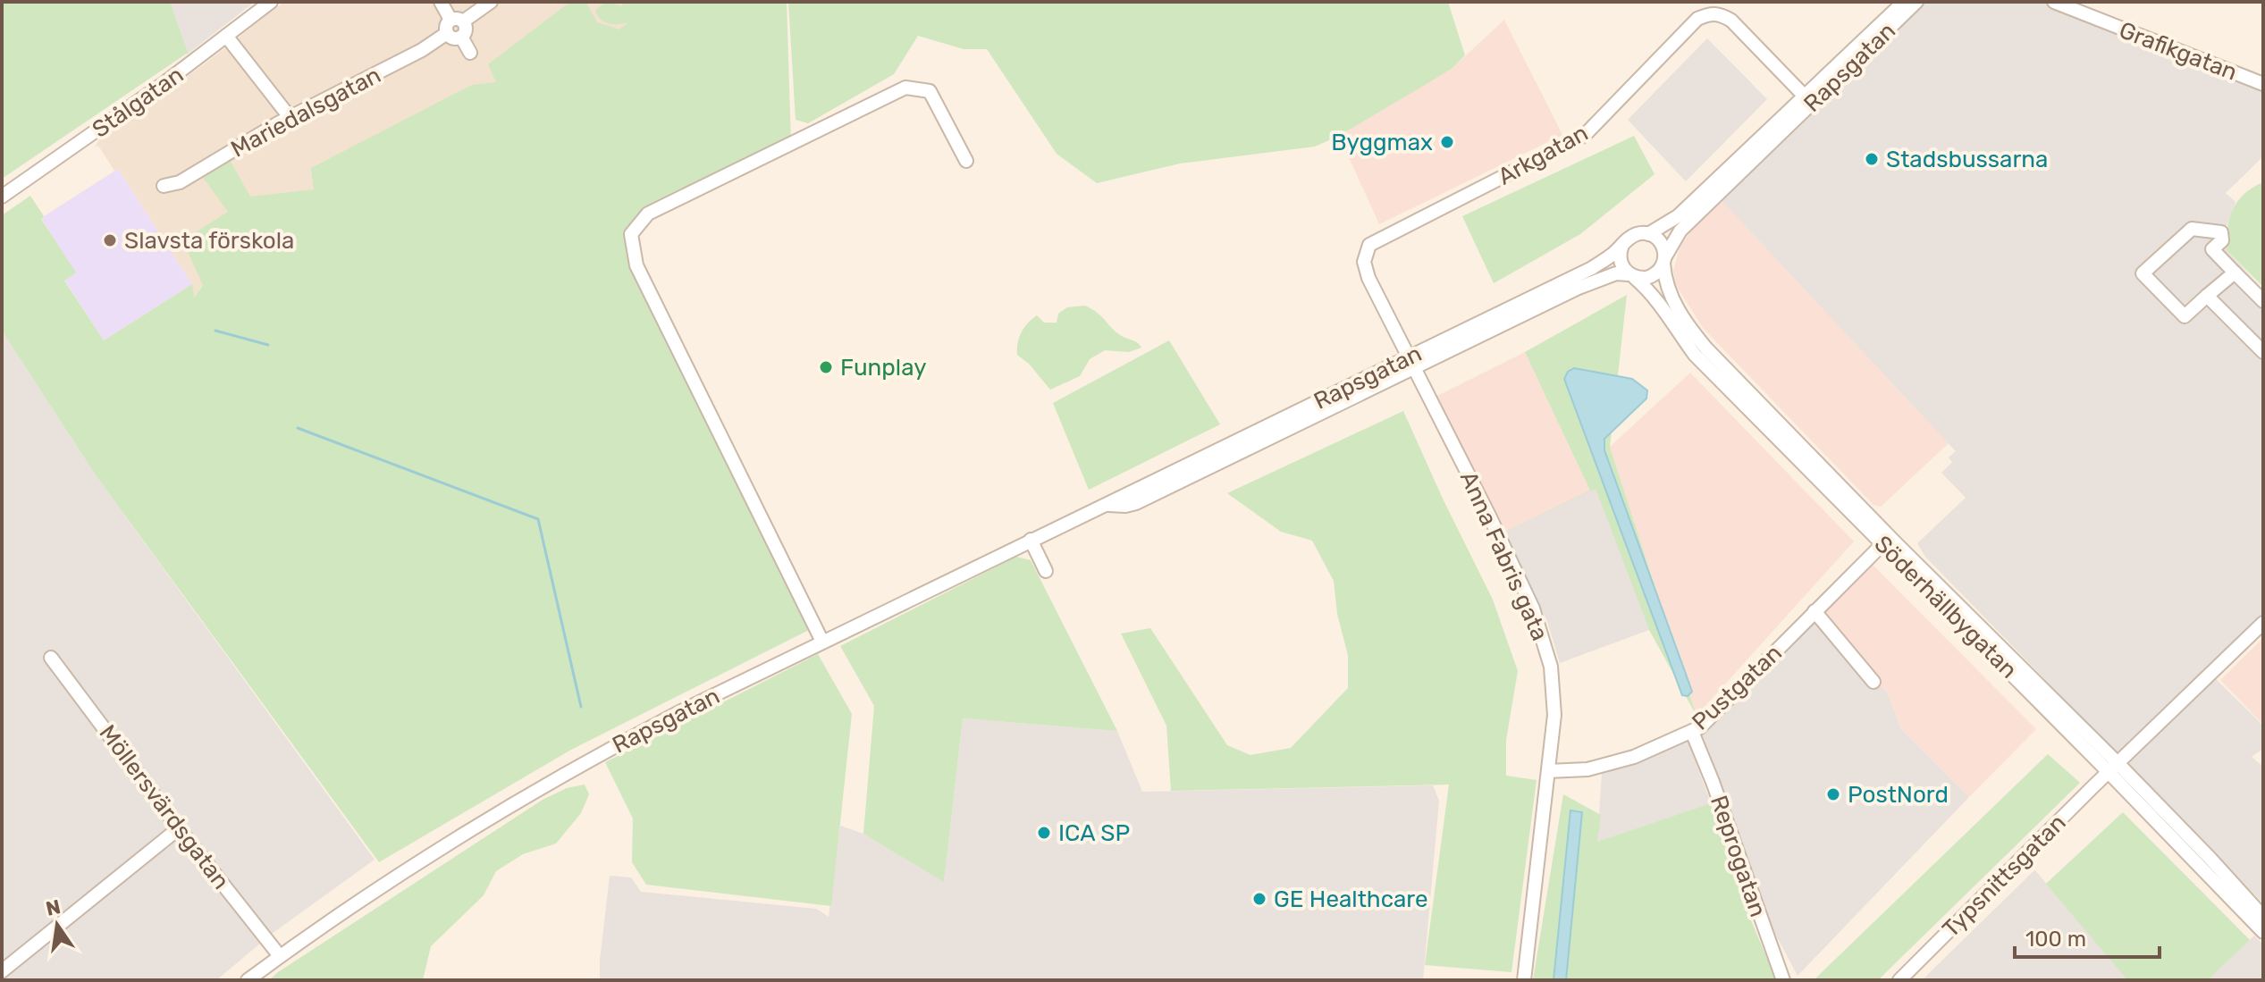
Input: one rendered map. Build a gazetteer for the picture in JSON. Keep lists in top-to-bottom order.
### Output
{
  "streets": {
    "street": [
      "Grafikgatan",
      "Rapsgatan",
      "Stålgatan",
      "Mariedalsgatan",
      "Arkgatan",
      "Anna Fabris gata",
      "Söderhällbygatan",
      "Pustgatan",
      "Möllersvärdsgatan",
      "Reprogatan",
      "Typsnittsgatan"
    ]
  },
  "crossings": [
    ["Rapsgatan", "Arkgatan"],
    ["Rapsgatan", "Anna Fabris gata"],
    ["Rapsgatan", "Söderhällbygatan"],
    ["Rapsgatan", "Möllersvärdsgatan"],
    ["Arkgatan", "Anna Fabris gata"],
    ["Anna Fabris gata", "Pustgatan"],
    ["Söderhällbygatan", "Pustgatan"],
    ["Söderhällbygatan", "Typsnittsgatan"],
    ["Pustgatan", "Reprogatan"]
  ],
  "places": [
    "Byggmax",
    "Stadsbussarna",
    "Slavsta förskola",
    "Funplay",
    "PostNord",
    "ICA SP",
    "GE Healthcare"
  ],
  "scale_bar": "100 m",
  "north": "top"
}
